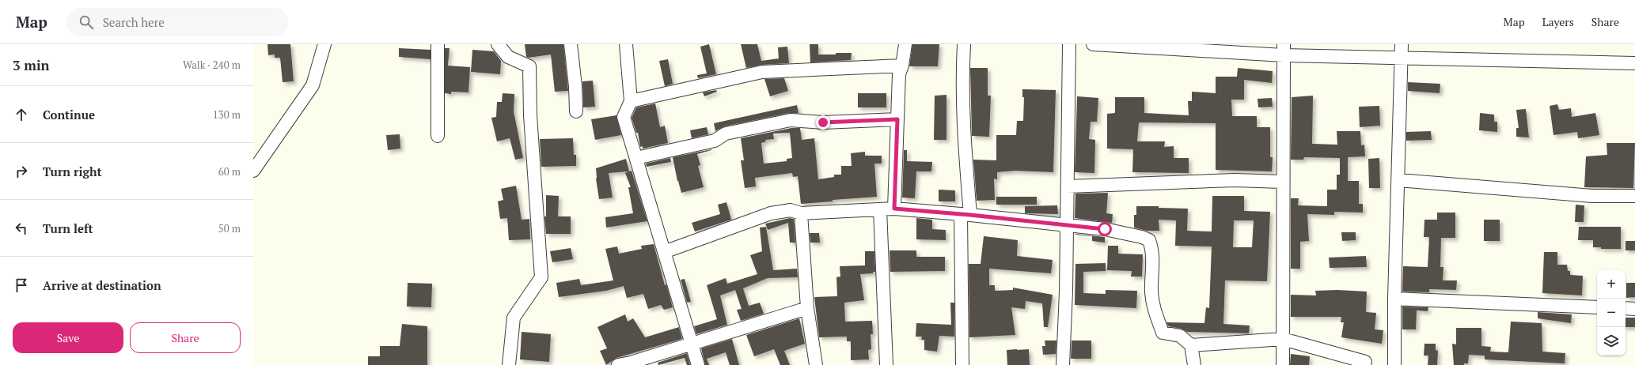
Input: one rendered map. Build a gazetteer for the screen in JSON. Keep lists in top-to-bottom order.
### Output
{
  "page": {
    "header": "Map",
    "search": "Search here",
    "nav": ["Map", "Layers", "Share"],
    "heading": ["3 min", "Walk · 240 m"],
    "list": [
      ["Continue", "130 m"],
      ["Turn right", "60 m"],
      ["Turn left", "50 m"],
      "Arrive at destination"
    ],
    "map_buttons": ["+", "−"],
    "buttons": ["Save", "Share"]
  }
}
